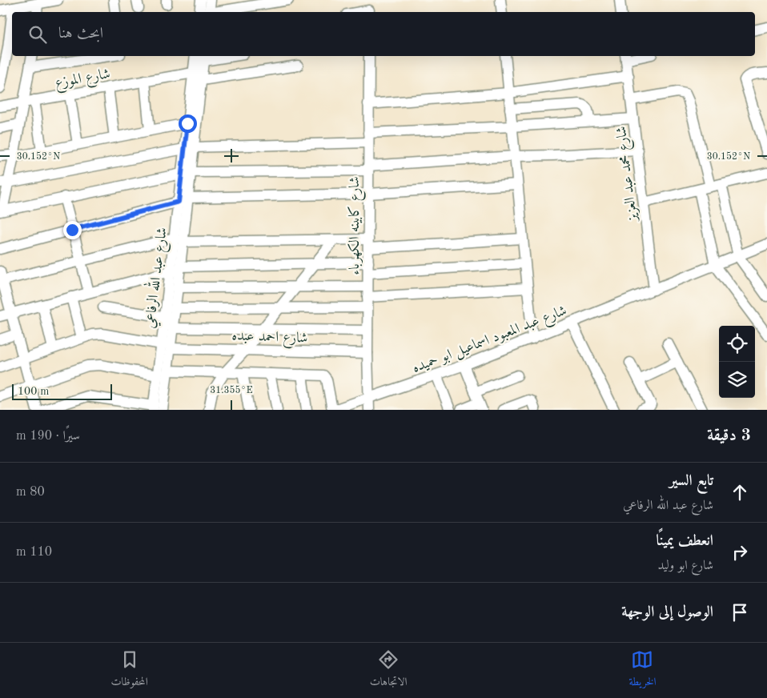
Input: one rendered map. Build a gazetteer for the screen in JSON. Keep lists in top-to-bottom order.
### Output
{
  "streets": {
    "street": [
      "شارع الموزع",
      "شارع محمد عبد العزيز",
      "شارع كابينه الكهرباء",
      "شارع عبد الله الرفاعي",
      "شارع احمد عبده",
      "شارع عبد المعبود اسماعيل ابو حميده"
    ]
  },
  "crossings": [
    ["شارع الموزع", "شارع عبد الله الرفاعي"],
    ["شارع محمد عبد العزيز", "شارع عبد المعبود اسماعيل ابو حميده"],
    ["شارع كابينه الكهرباء", "شارع احمد عبده"],
    ["شارع كابينه الكهرباء", "شارع عبد المعبود اسماعيل ابو حميده"],
    ["شارع عبد الله الرفاعي", "شارع احمد عبده"]
  ],
  "scale_bar": "100 m",
  "page": {
    "search": "ابحث هنا",
    "scale": "100 m",
    "heading": ["3 دقيقة", "سيرًا · 190 m"],
    "list": [
      ["تابع السير", "شارع عبد الله الرفاعي", "80 m"],
      ["انعطف يمينًا", "شارع ابو وليد", "110 m"],
      "الوصول إلى الوجهة"
    ],
    "nav": ["الخريطة", "الاتجاهات", "المحفوظات"]
  },
  "coordinates": ["30.152°N", "31.355°E"]
}
